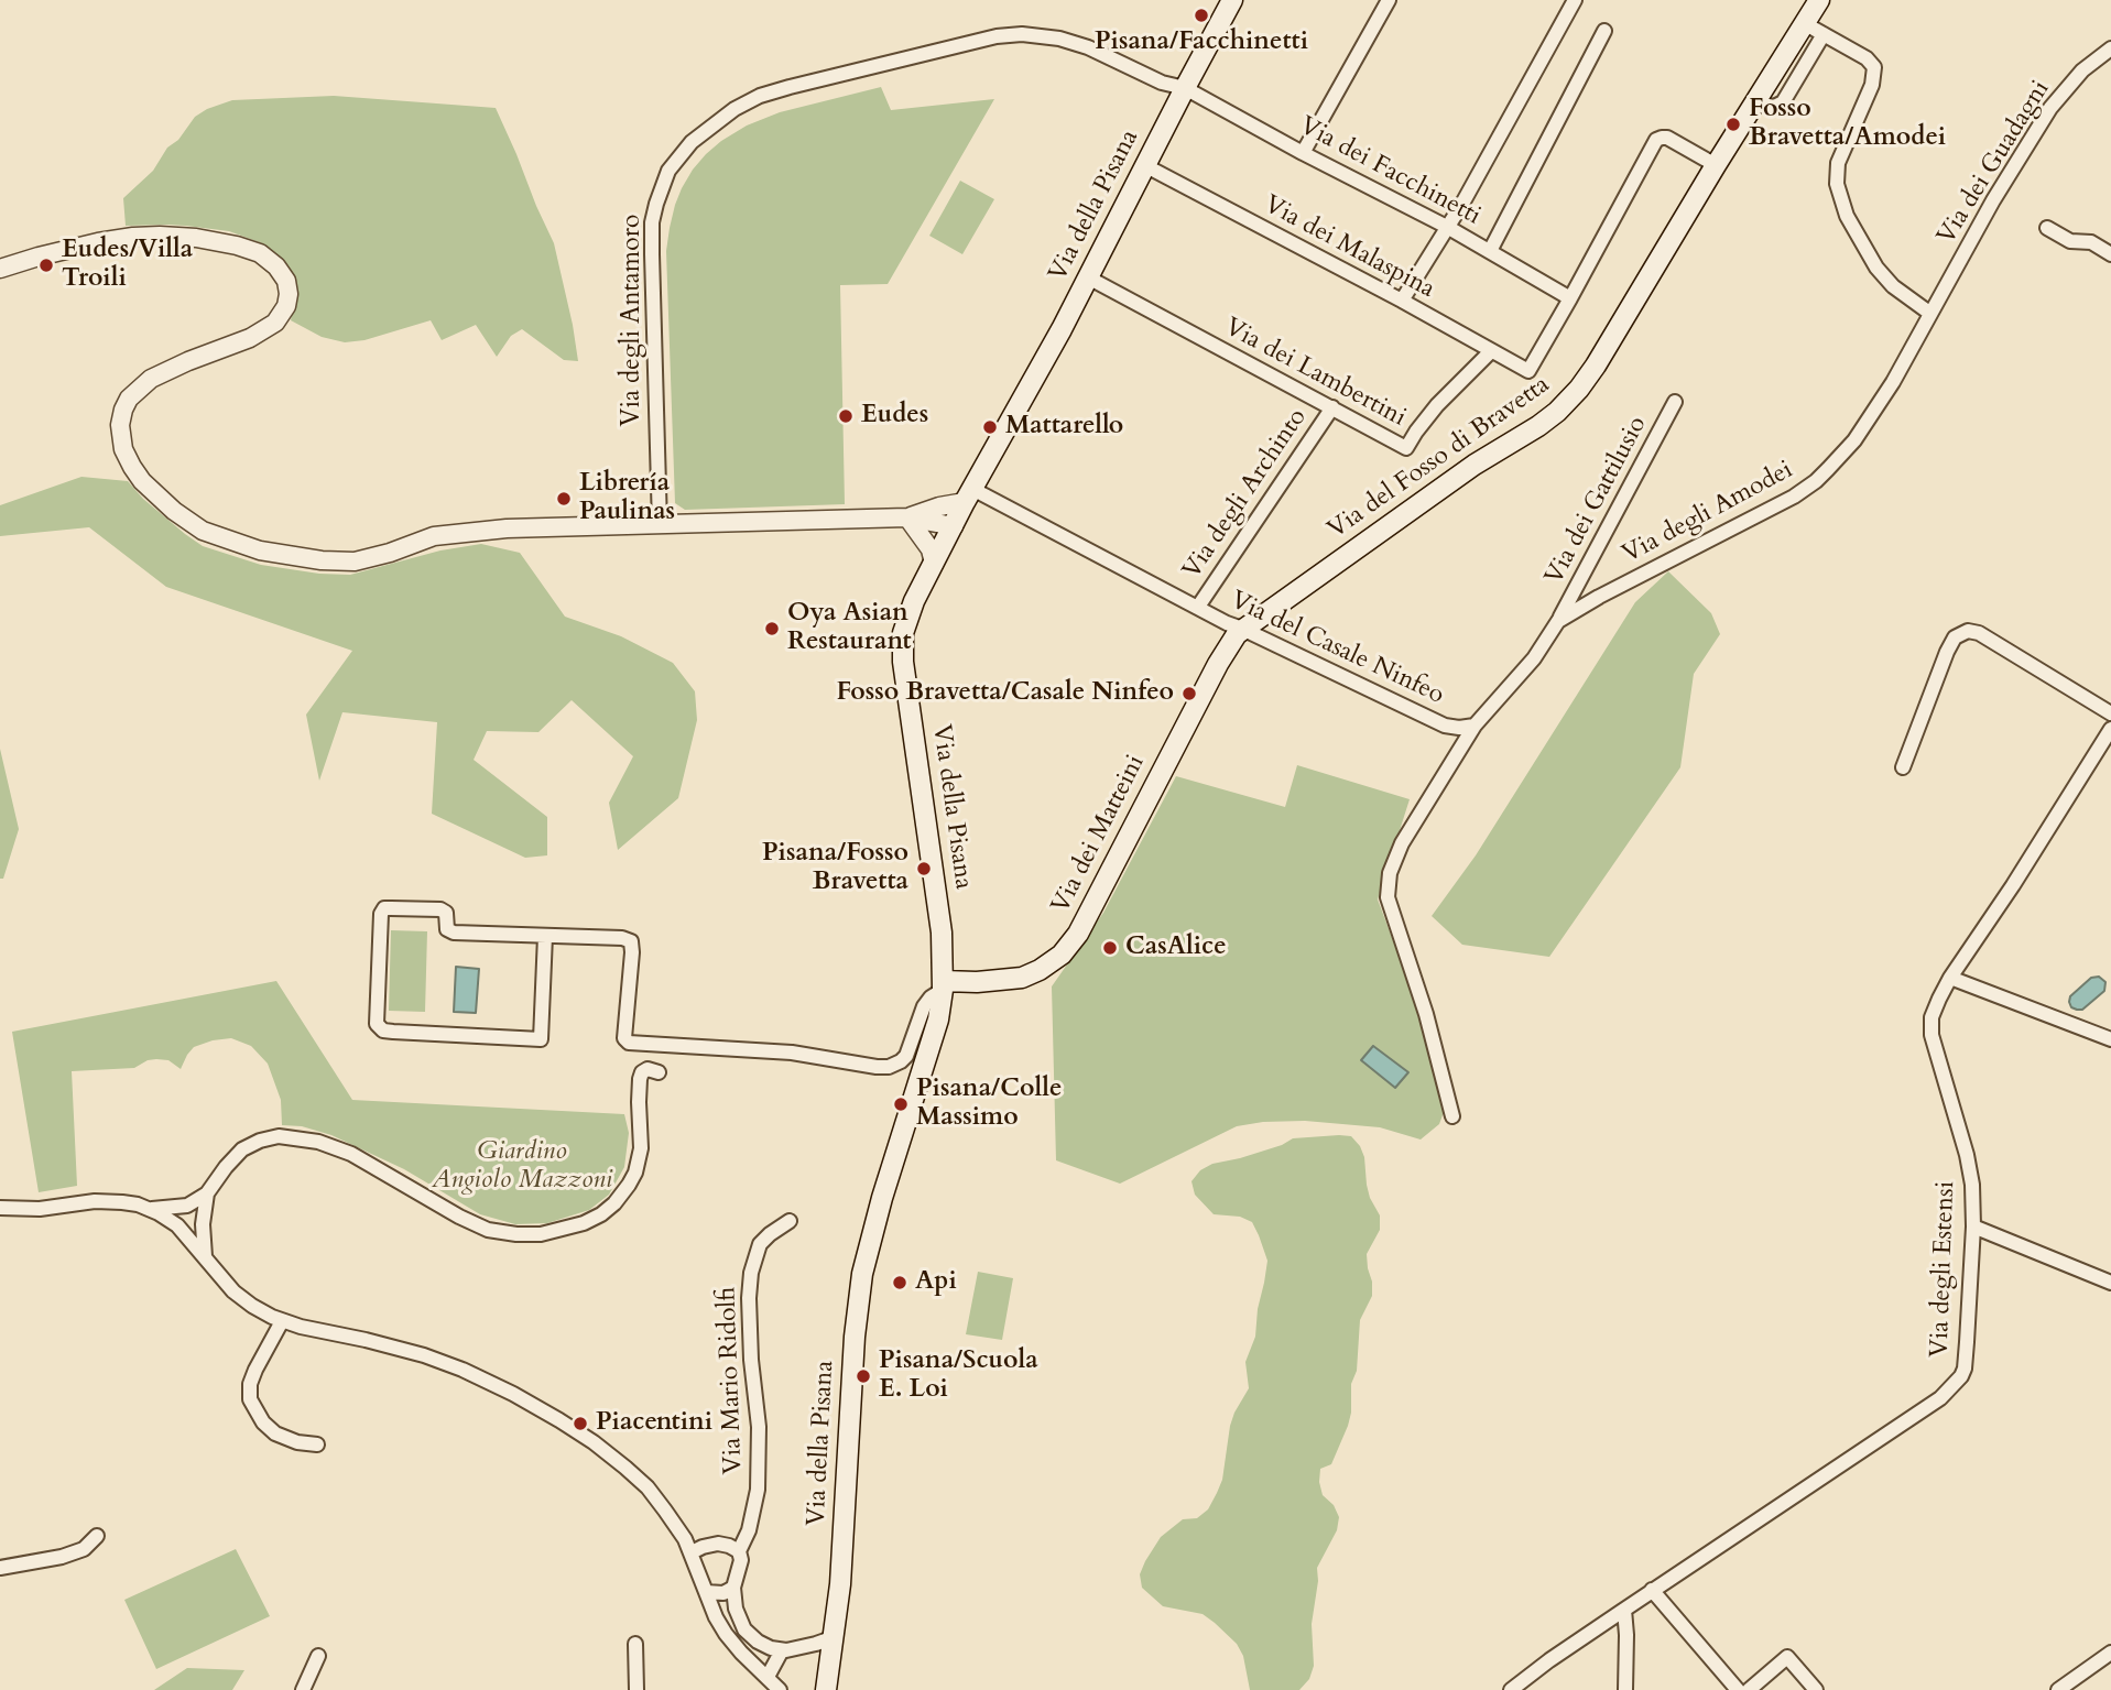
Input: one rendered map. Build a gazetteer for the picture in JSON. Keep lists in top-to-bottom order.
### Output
{
  "streets": {
    "main road": ["Via della Pisana", "Via del Fosso di Bravetta", "Via dei Matteini"],
    "street": [
      "Via dei Guadagni",
      "Via dei Facchinetti",
      "Via dei Malaspina",
      "Via degli Antamoro",
      "Via dei Lambertini",
      "Via degli Archinto",
      "Via dei Gattilusio",
      "Via degli Amodei",
      "Via del Casale Ninfeo",
      "Via degli Estensi",
      "Via Mario Ridolfi"
    ]
  },
  "crossings": [
    ["Via dei Guadagni", "Via degli Amodei"],
    ["Via dei Facchinetti", "Via della Pisana"],
    ["Via dei Facchinetti", "Via dei Malaspina"],
    ["Via dei Facchinetti", "Via degli Antamoro"],
    ["Via della Pisana", "Via dei Malaspina"],
    ["Via della Pisana", "Via degli Antamoro"],
    ["Via della Pisana", "Via dei Lambertini"],
    ["Via della Pisana", "Via del Casale Ninfeo"],
    ["Via della Pisana", "Via dei Matteini"],
    ["Via dei Malaspina", "Via dei Lambertini"],
    ["Via dei Lambertini", "Via degli Archinto"],
    ["Via del Fosso di Bravetta", "Via del Casale Ninfeo"],
    ["Via del Fosso di Bravetta", "Via dei Matteini"],
    ["Via degli Archinto", "Via del Casale Ninfeo"],
    ["Via dei Gattilusio", "Via degli Amodei"],
    ["Via degli Amodei", "Via del Casale Ninfeo"],
    ["Via del Casale Ninfeo", "Via dei Matteini"]
  ],
  "parks": ["Giardino Angiolo Mazzoni"],
  "places": [
    "Pisana/Facchinetti",
    "Fosso Bravetta/Amodei",
    "Eudes/Villa Troili",
    "Eudes",
    "Mattarello",
    "Librería Paulinas",
    "Oya Asian Restaurant",
    "Fosso Bravetta/Casale Ninfeo",
    "Pisana/Fosso Bravetta",
    "CasAlice",
    "Pisana/Colle Massimo",
    "Api",
    "Pisana/Scuola E. Loi",
    "Piacentini"
  ]
}
